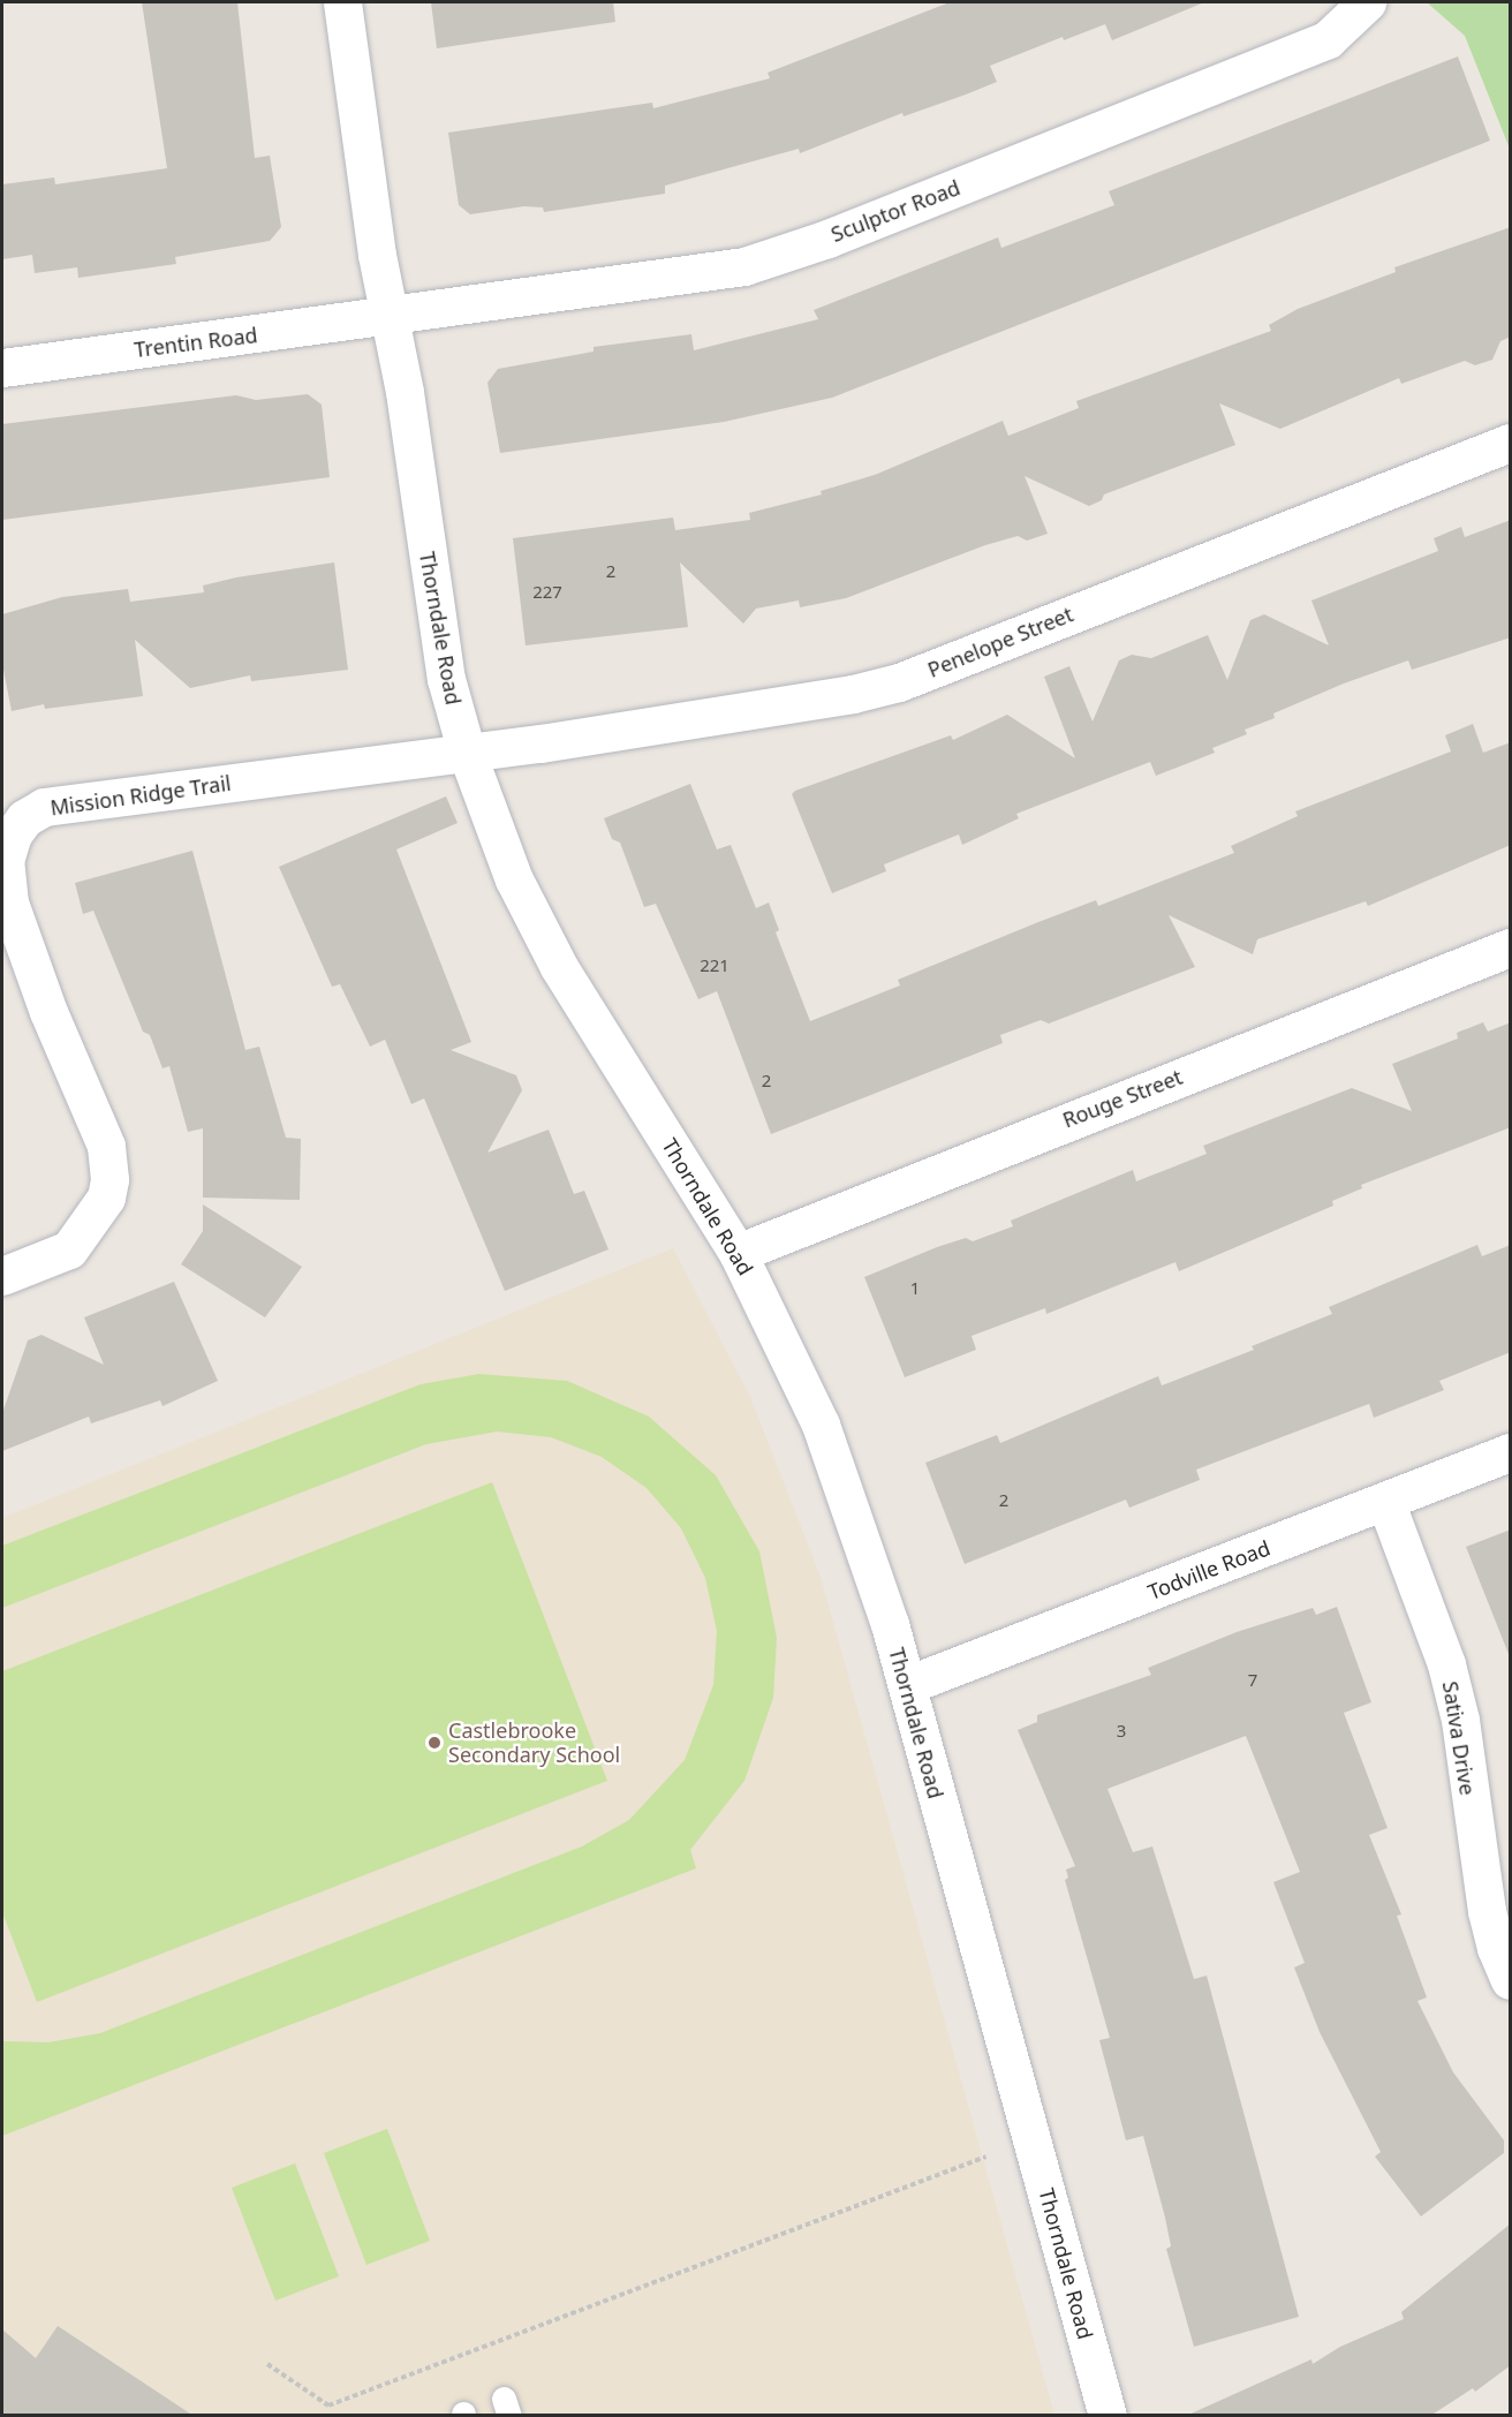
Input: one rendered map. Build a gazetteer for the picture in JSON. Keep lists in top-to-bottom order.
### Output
{
  "streets": {
    "street": [
      "Sculptor Road",
      "Trentin Road",
      "Thorndale Road",
      "Penelope Street",
      "Mission Ridge Trail",
      "Rouge Street",
      "Todville Road",
      "Sativa Drive"
    ]
  },
  "crossings": [
    ["Sculptor Road", "Trentin Road"],
    ["Sculptor Road", "Thorndale Road"],
    ["Trentin Road", "Thorndale Road"],
    ["Thorndale Road", "Penelope Street"],
    ["Thorndale Road", "Mission Ridge Trail"],
    ["Thorndale Road", "Rouge Street"],
    ["Thorndale Road", "Todville Road"],
    ["Penelope Street", "Mission Ridge Trail"],
    ["Todville Road", "Sativa Drive"]
  ],
  "places": ["Castlebrooke Secondary School"],
  "house_numbers": [
    "2",
    "227",
    "221",
    "2",
    "1",
    "2",
    "7",
    "3"
  ]
}
